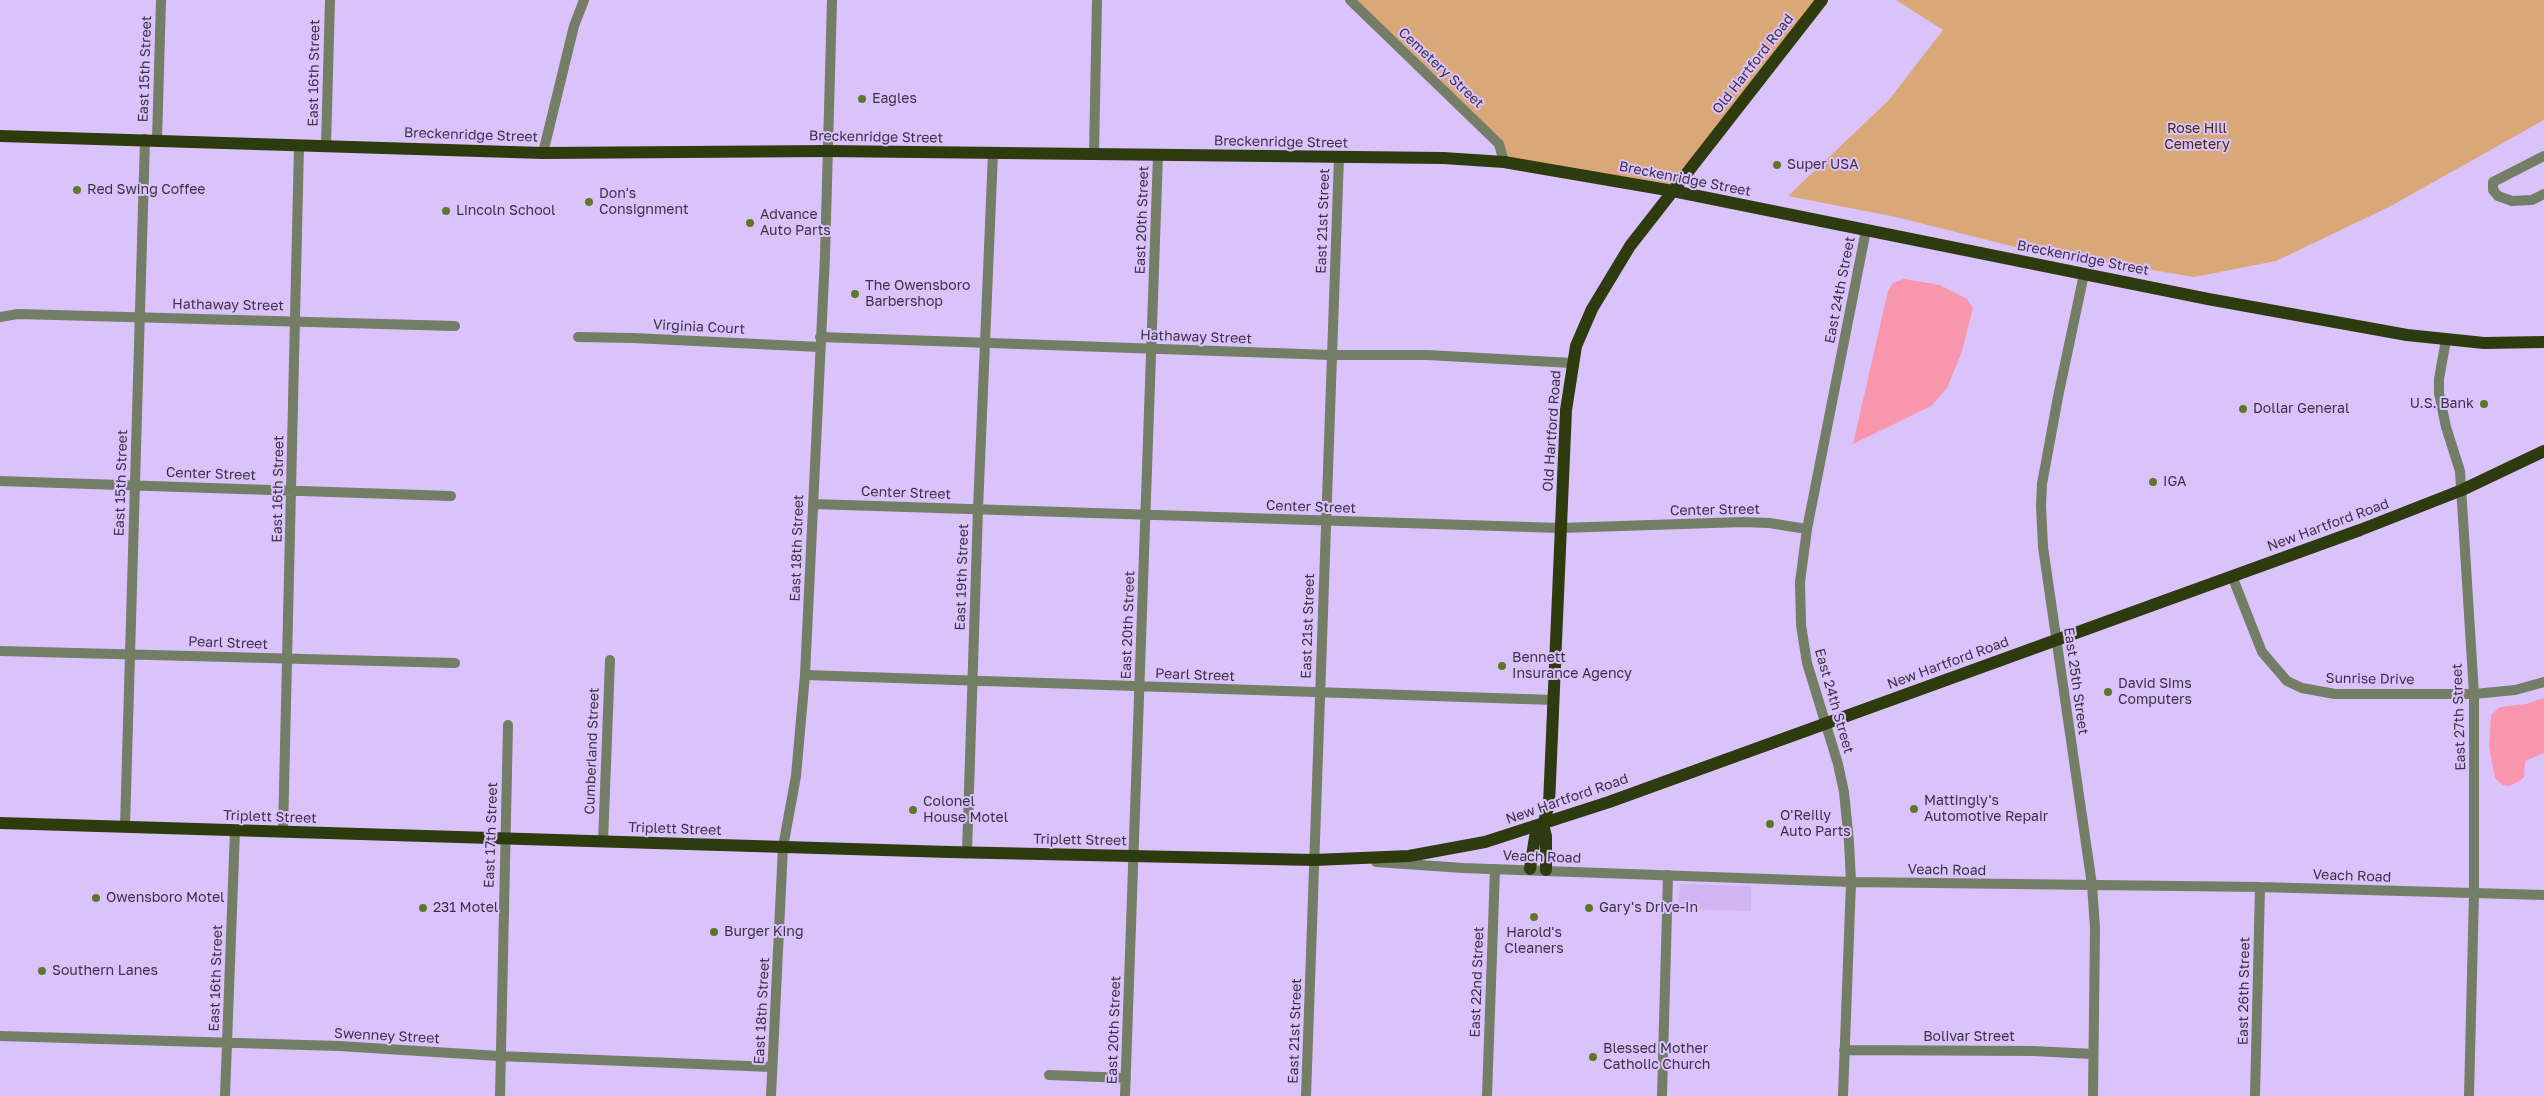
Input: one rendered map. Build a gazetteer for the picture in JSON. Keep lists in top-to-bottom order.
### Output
{
  "streets": {
    "main road": [
      "Old Hartford Road",
      "Breckenridge Street",
      "New Hartford Road",
      "Triplett Street"
    ],
    "street": [
      "Cemetery Street",
      "East 15th Street",
      "East 16th Street",
      "East 20th Street",
      "East 21st Street",
      "East 24th Street",
      "Hathaway Street",
      "Virginia Court",
      "Center Street",
      "East 18th Street",
      "East 19th Street",
      "Pearl Street",
      "Sunrise Drive",
      "East 25th Street",
      "East 27th Street",
      "Cumberland Street",
      "East 17th Street",
      "Veach Road",
      "East 22nd Street",
      "East 26th Street",
      "Swenney Street",
      "Bolivar Street"
    ]
  },
  "crossings": [
    ["Old Hartford Road", "Breckenridge Street"],
    ["Old Hartford Road", "Hathaway Street"],
    ["Old Hartford Road", "Center Street"],
    ["Old Hartford Road", "New Hartford Road"],
    ["Old Hartford Road", "Pearl Street"],
    ["Cemetery Street", "Breckenridge Street"],
    ["East 15th Street", "Breckenridge Street"],
    ["East 15th Street", "Hathaway Street"],
    ["East 15th Street", "Center Street"],
    ["East 15th Street", "Pearl Street"],
    ["East 15th Street", "Triplett Street"],
    ["East 16th Street", "Breckenridge Street"],
    ["East 16th Street", "Hathaway Street"],
    ["East 16th Street", "Center Street"],
    ["East 16th Street", "Pearl Street"],
    ["East 16th Street", "Triplett Street"],
    ["East 16th Street", "Swenney Street"],
    ["Breckenridge Street", "East 20th Street"],
    ["Breckenridge Street", "East 21st Street"],
    ["Breckenridge Street", "East 24th Street"],
    ["Breckenridge Street", "East 18th Street"],
    ["Breckenridge Street", "East 19th Street"],
    ["Breckenridge Street", "East 25th Street"],
    ["Breckenridge Street", "East 27th Street"],
    ["East 20th Street", "Hathaway Street"],
    ["East 20th Street", "Center Street"],
    ["East 20th Street", "Pearl Street"],
    ["East 20th Street", "Triplett Street"],
    ["East 21st Street", "Hathaway Street"],
    ["East 21st Street", "Center Street"],
    ["East 21st Street", "Pearl Street"],
    ["East 21st Street", "Triplett Street"],
    ["East 24th Street", "Center Street"],
    ["East 24th Street", "New Hartford Road"],
    ["East 24th Street", "Veach Road"],
    ["East 24th Street", "Bolivar Street"],
    ["Hathaway Street", "Virginia Court"],
    ["Hathaway Street", "East 18th Street"],
    ["Hathaway Street", "East 19th Street"],
    ["Virginia Court", "East 18th Street"],
    ["Center Street", "East 18th Street"],
    ["Center Street", "East 19th Street"],
    ["New Hartford Road", "Sunrise Drive"],
    ["New Hartford Road", "East 25th Street"],
    ["New Hartford Road", "East 27th Street"],
    ["New Hartford Road", "Triplett Street"],
    ["New Hartford Road", "Veach Road"],
    ["East 18th Street", "Pearl Street"],
    ["East 18th Street", "Triplett Street"],
    ["East 18th Street", "Swenney Street"],
    ["East 19th Street", "Pearl Street"],
    ["East 19th Street", "Triplett Street"],
    ["Sunrise Drive", "East 27th Street"],
    ["East 25th Street", "Veach Road"],
    ["East 25th Street", "Bolivar Street"],
    ["East 27th Street", "Veach Road"],
    ["Cumberland Street", "Triplett Street"],
    ["Triplett Street", "East 17th Street"],
    ["Triplett Street", "Veach Road"],
    ["East 17th Street", "Swenney Street"],
    ["Veach Road", "East 22nd Street"],
    ["Veach Road", "East 26th Street"]
  ],
  "parks": ["Rose Hill Cemetery"],
  "places": [
    "Eagles",
    "Super USA",
    "Red Swing Coffee",
    "Don's Consignment",
    "Lincoln School",
    "Advance Auto Parts",
    "The Owensboro Barbershop",
    "U.S. Bank",
    "Dollar General",
    "IGA",
    "Bennett Insurance Agency",
    "David Sims Computers",
    "Mattingly's Automotive Repair",
    "Colonel House Motel",
    "O'Reilly Auto Parts",
    "Owensboro Motel",
    "231 Motel",
    "Gary's Drive-In",
    "Harold's Cleaners",
    "Burger King",
    "Southern Lanes",
    "Blessed Mother Catholic Church"
  ]
}
